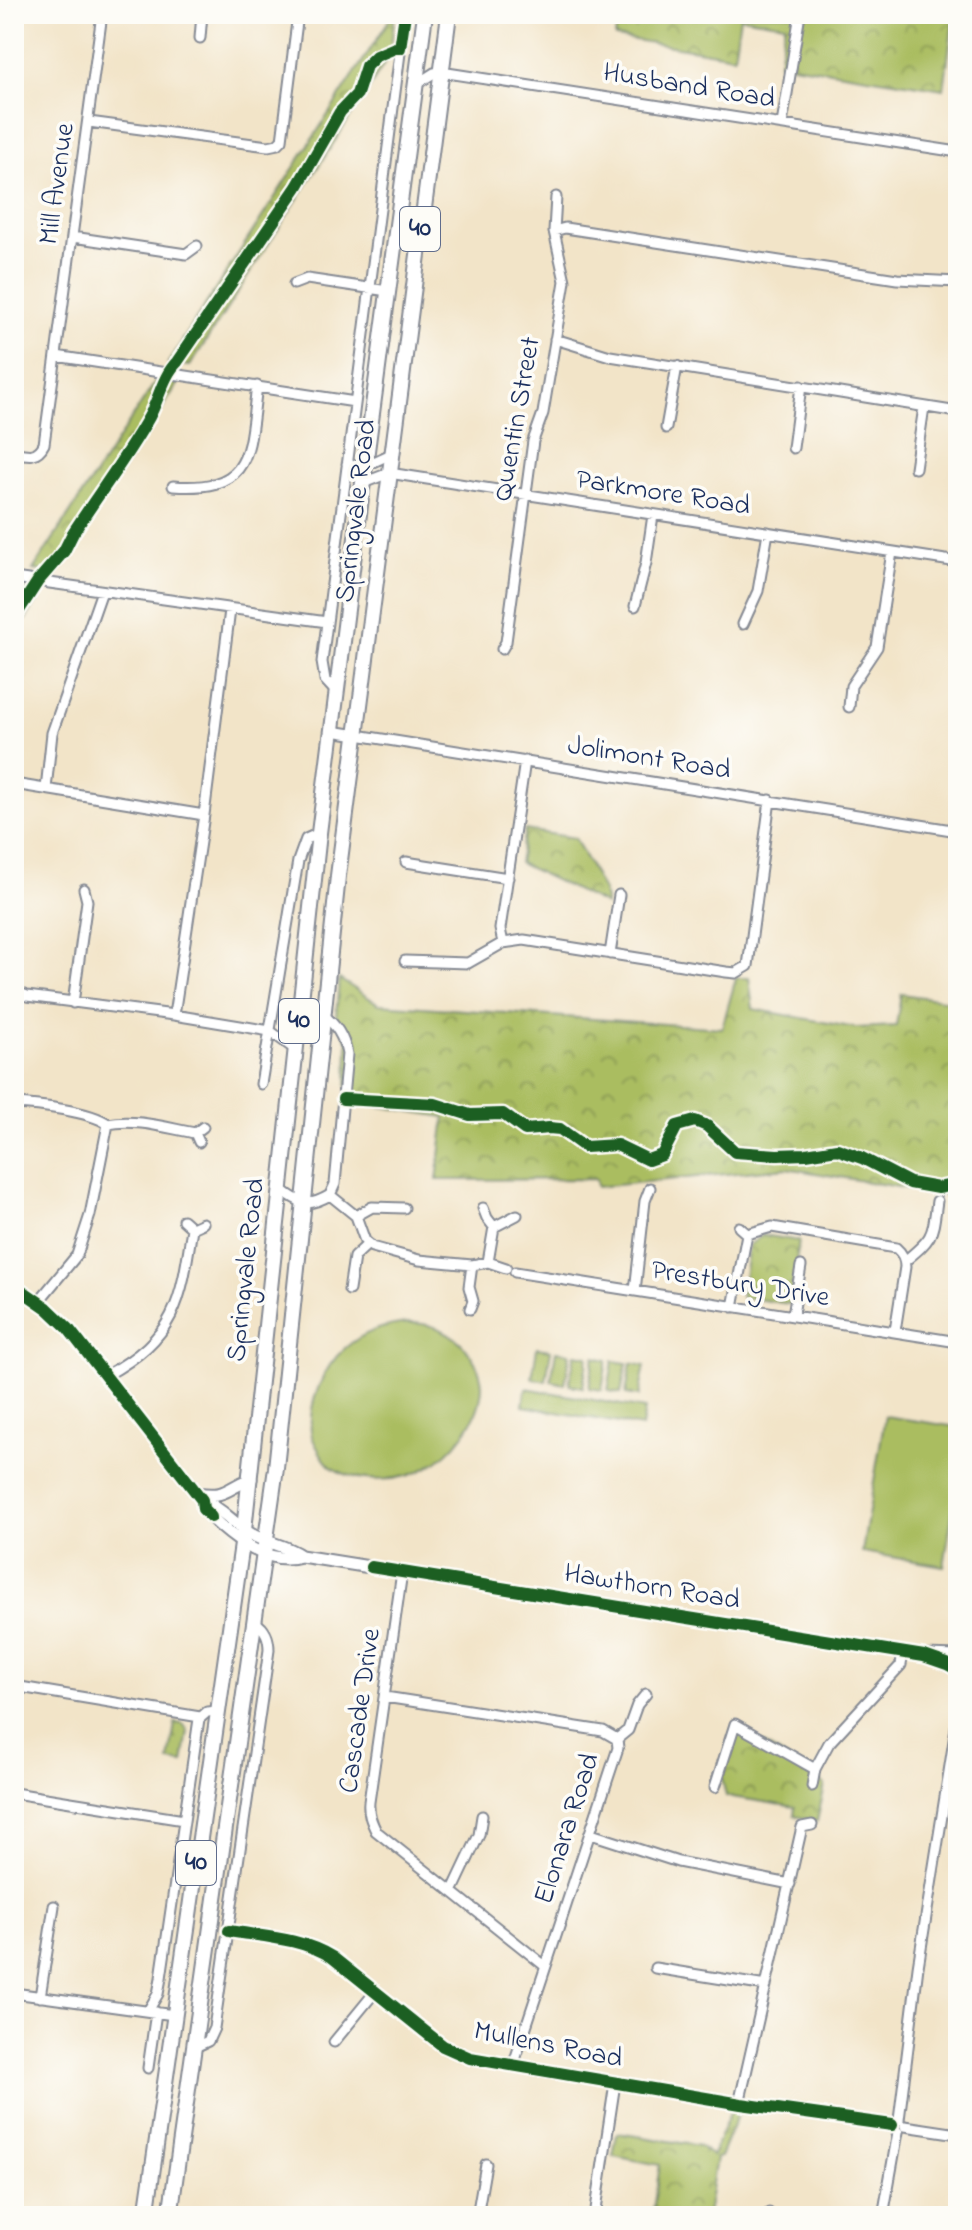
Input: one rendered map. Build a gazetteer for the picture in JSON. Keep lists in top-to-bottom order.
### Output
{
  "streets": {
    "highway": ["40", "Springvale Road"],
    "main road": ["Hawthorn Road"],
    "street": [
      "Husband Road",
      "Mill Avenue",
      "Quentin Street",
      "Parkmore Road",
      "Jolimont Road",
      "Prestbury Drive",
      "Cascade Drive",
      "Elonara Road",
      "Mullens Road"
    ]
  },
  "crossings": [
    ["Husband Road", "Springvale Road"],
    ["Quentin Street", "Parkmore Road"],
    ["Parkmore Road", "Springvale Road"],
    ["Springvale Road", "Jolimont Road"],
    ["Springvale Road", "Hawthorn Road"],
    ["Springvale Road", "Mullens Road"],
    ["Hawthorn Road", "Cascade Drive"],
    ["Cascade Drive", "Elonara Road"],
    ["Elonara Road", "Mullens Road"]
  ]
}
